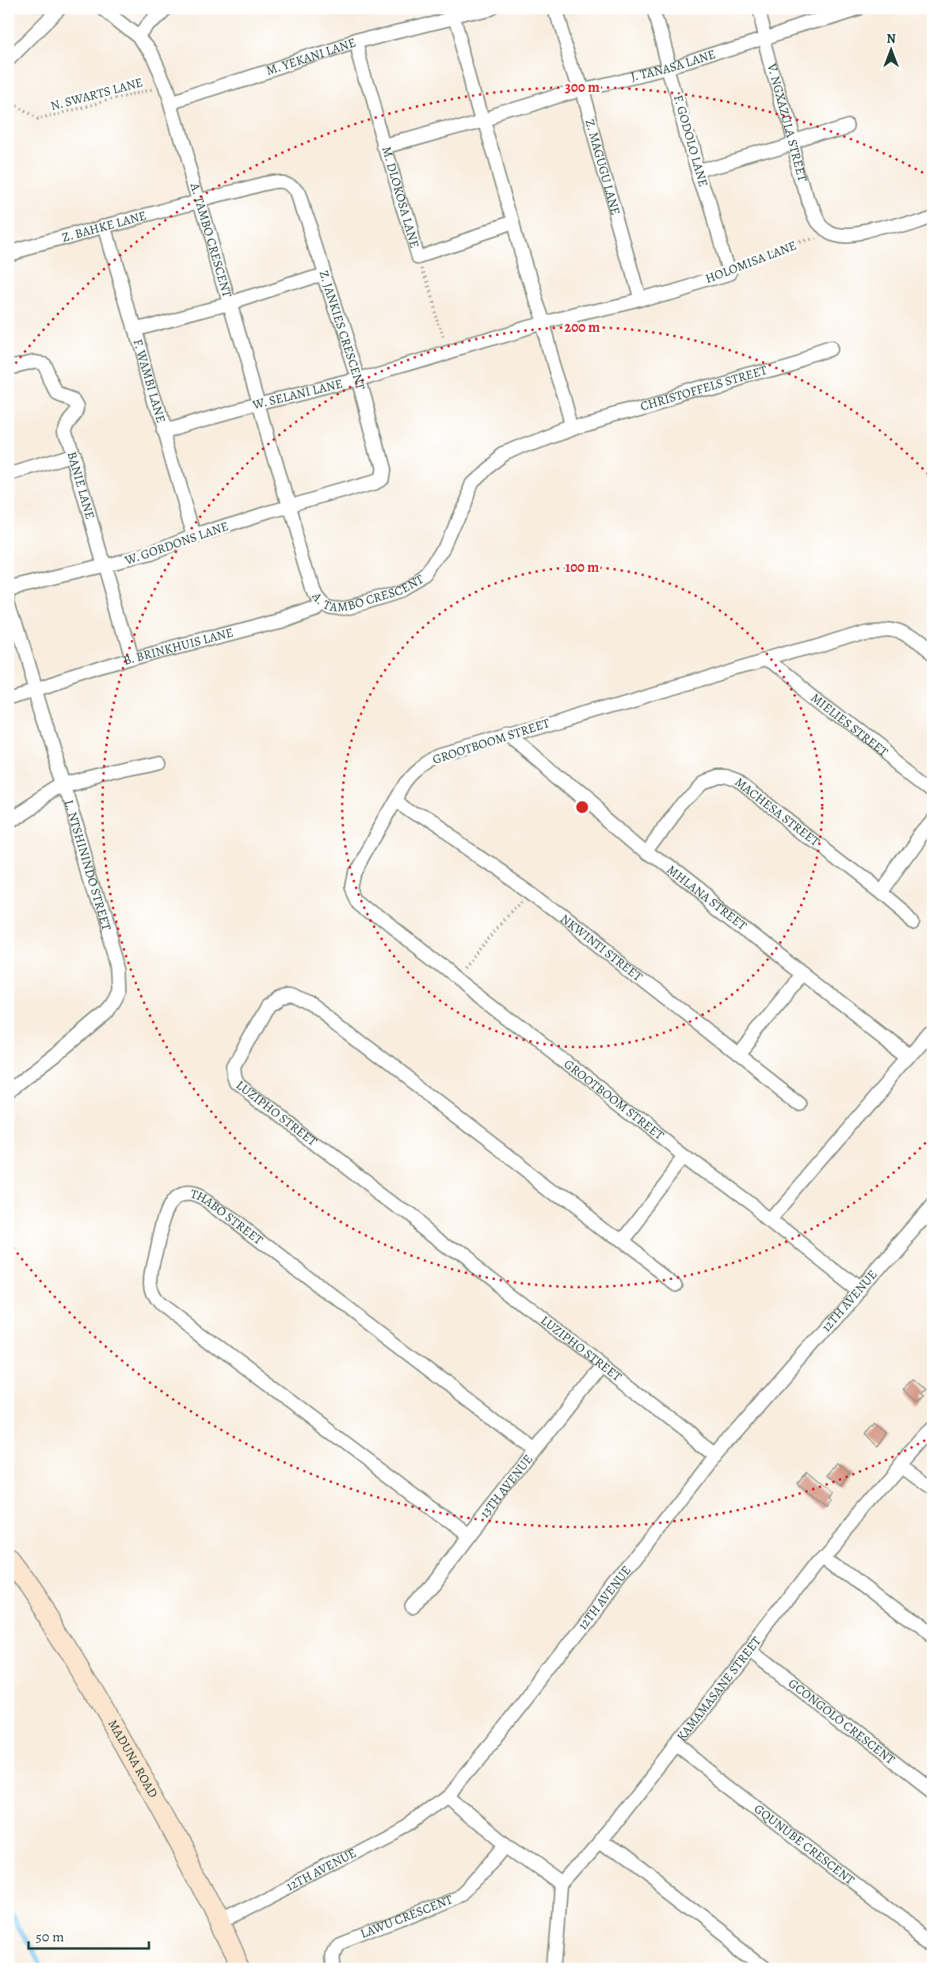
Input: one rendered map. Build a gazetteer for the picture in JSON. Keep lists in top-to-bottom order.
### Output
{
  "streets": {
    "street": [
      "M. YEKANI LANE",
      "J. TANASA LANE",
      "V. NGXAZULA STREET",
      "F. GODOLO LANE",
      "Z. MAGUGU LANE",
      "M. DLOKOSA LANE",
      "Z. BAHKE LANE",
      "A. TAMBO CRESCENT",
      "HOLOMISA LANE",
      "Z. JANKIES CRESCENT",
      "F. WAMBI LANE",
      "CHRISTOFFELS STREET",
      "W. SELANI LANE",
      "BANIE LANE",
      "W. GORDONS LANE",
      "B. BRINKHUIS LANE",
      "MIELIES STREET",
      "GROOTBOOM STREET",
      "MACHESA STREET",
      "L. NTSHININDO STREET",
      "MHLANA STREET",
      "NKWINTI STREET",
      "LUZIPHO STREET",
      "THABO STREET",
      "12TH AVENUE",
      "13TH AVENUE",
      "KAMAMASANE STREET",
      "GCONGOLO CRESCENT",
      "MADUNA ROAD",
      "GQUNUBE CRESCENT",
      "LAWU CRESCENT"
    ],
    "path": ["N. SWARTS LANE"]
  },
  "crossings": [
    ["M. YEKANI LANE", "M. DLOKOSA LANE"],
    ["M. YEKANI LANE", "A. TAMBO CRESCENT"],
    ["J. TANASA LANE", "V. NGXAZULA STREET"],
    ["J. TANASA LANE", "F. GODOLO LANE"],
    ["J. TANASA LANE", "Z. MAGUGU LANE"],
    ["J. TANASA LANE", "M. DLOKOSA LANE"],
    ["N. SWARTS LANE", "A. TAMBO CRESCENT"],
    ["V. NGXAZULA STREET", "HOLOMISA LANE"],
    ["F. GODOLO LANE", "HOLOMISA LANE"],
    ["Z. MAGUGU LANE", "HOLOMISA LANE"],
    ["M. DLOKOSA LANE", "W. SELANI LANE"],
    ["Z. BAHKE LANE", "A. TAMBO CRESCENT"],
    ["Z. BAHKE LANE", "Z. JANKIES CRESCENT"],
    ["Z. BAHKE LANE", "F. WAMBI LANE"],
    ["A. TAMBO CRESCENT", "Z. JANKIES CRESCENT"],
    ["A. TAMBO CRESCENT", "CHRISTOFFELS STREET"],
    ["A. TAMBO CRESCENT", "W. SELANI LANE"],
    ["A. TAMBO CRESCENT", "W. GORDONS LANE"],
    ["A. TAMBO CRESCENT", "B. BRINKHUIS LANE"],
    ["HOLOMISA LANE", "W. SELANI LANE"],
    ["Z. JANKIES CRESCENT", "W. SELANI LANE"],
    ["Z. JANKIES CRESCENT", "W. GORDONS LANE"],
    ["F. WAMBI LANE", "W. SELANI LANE"],
    ["F. WAMBI LANE", "W. GORDONS LANE"],
    ["BANIE LANE", "W. GORDONS LANE"],
    ["BANIE LANE", "B. BRINKHUIS LANE"],
    ["B. BRINKHUIS LANE", "L. NTSHININDO STREET"],
    ["MIELIES STREET", "GROOTBOOM STREET"],
    ["GROOTBOOM STREET", "MHLANA STREET"],
    ["GROOTBOOM STREET", "NKWINTI STREET"],
    ["GROOTBOOM STREET", "12TH AVENUE"],
    ["MACHESA STREET", "MHLANA STREET"],
    ["LUZIPHO STREET", "12TH AVENUE"],
    ["LUZIPHO STREET", "13TH AVENUE"],
    ["THABO STREET", "13TH AVENUE"],
    ["12TH AVENUE", "MADUNA ROAD"],
    ["KAMAMASANE STREET", "GCONGOLO CRESCENT"],
    ["KAMAMASANE STREET", "GQUNUBE CRESCENT"]
  ],
  "scale_bar": "50 m",
  "north": "top",
  "rings": ["300 m", "200 m", "100 m"]
}
